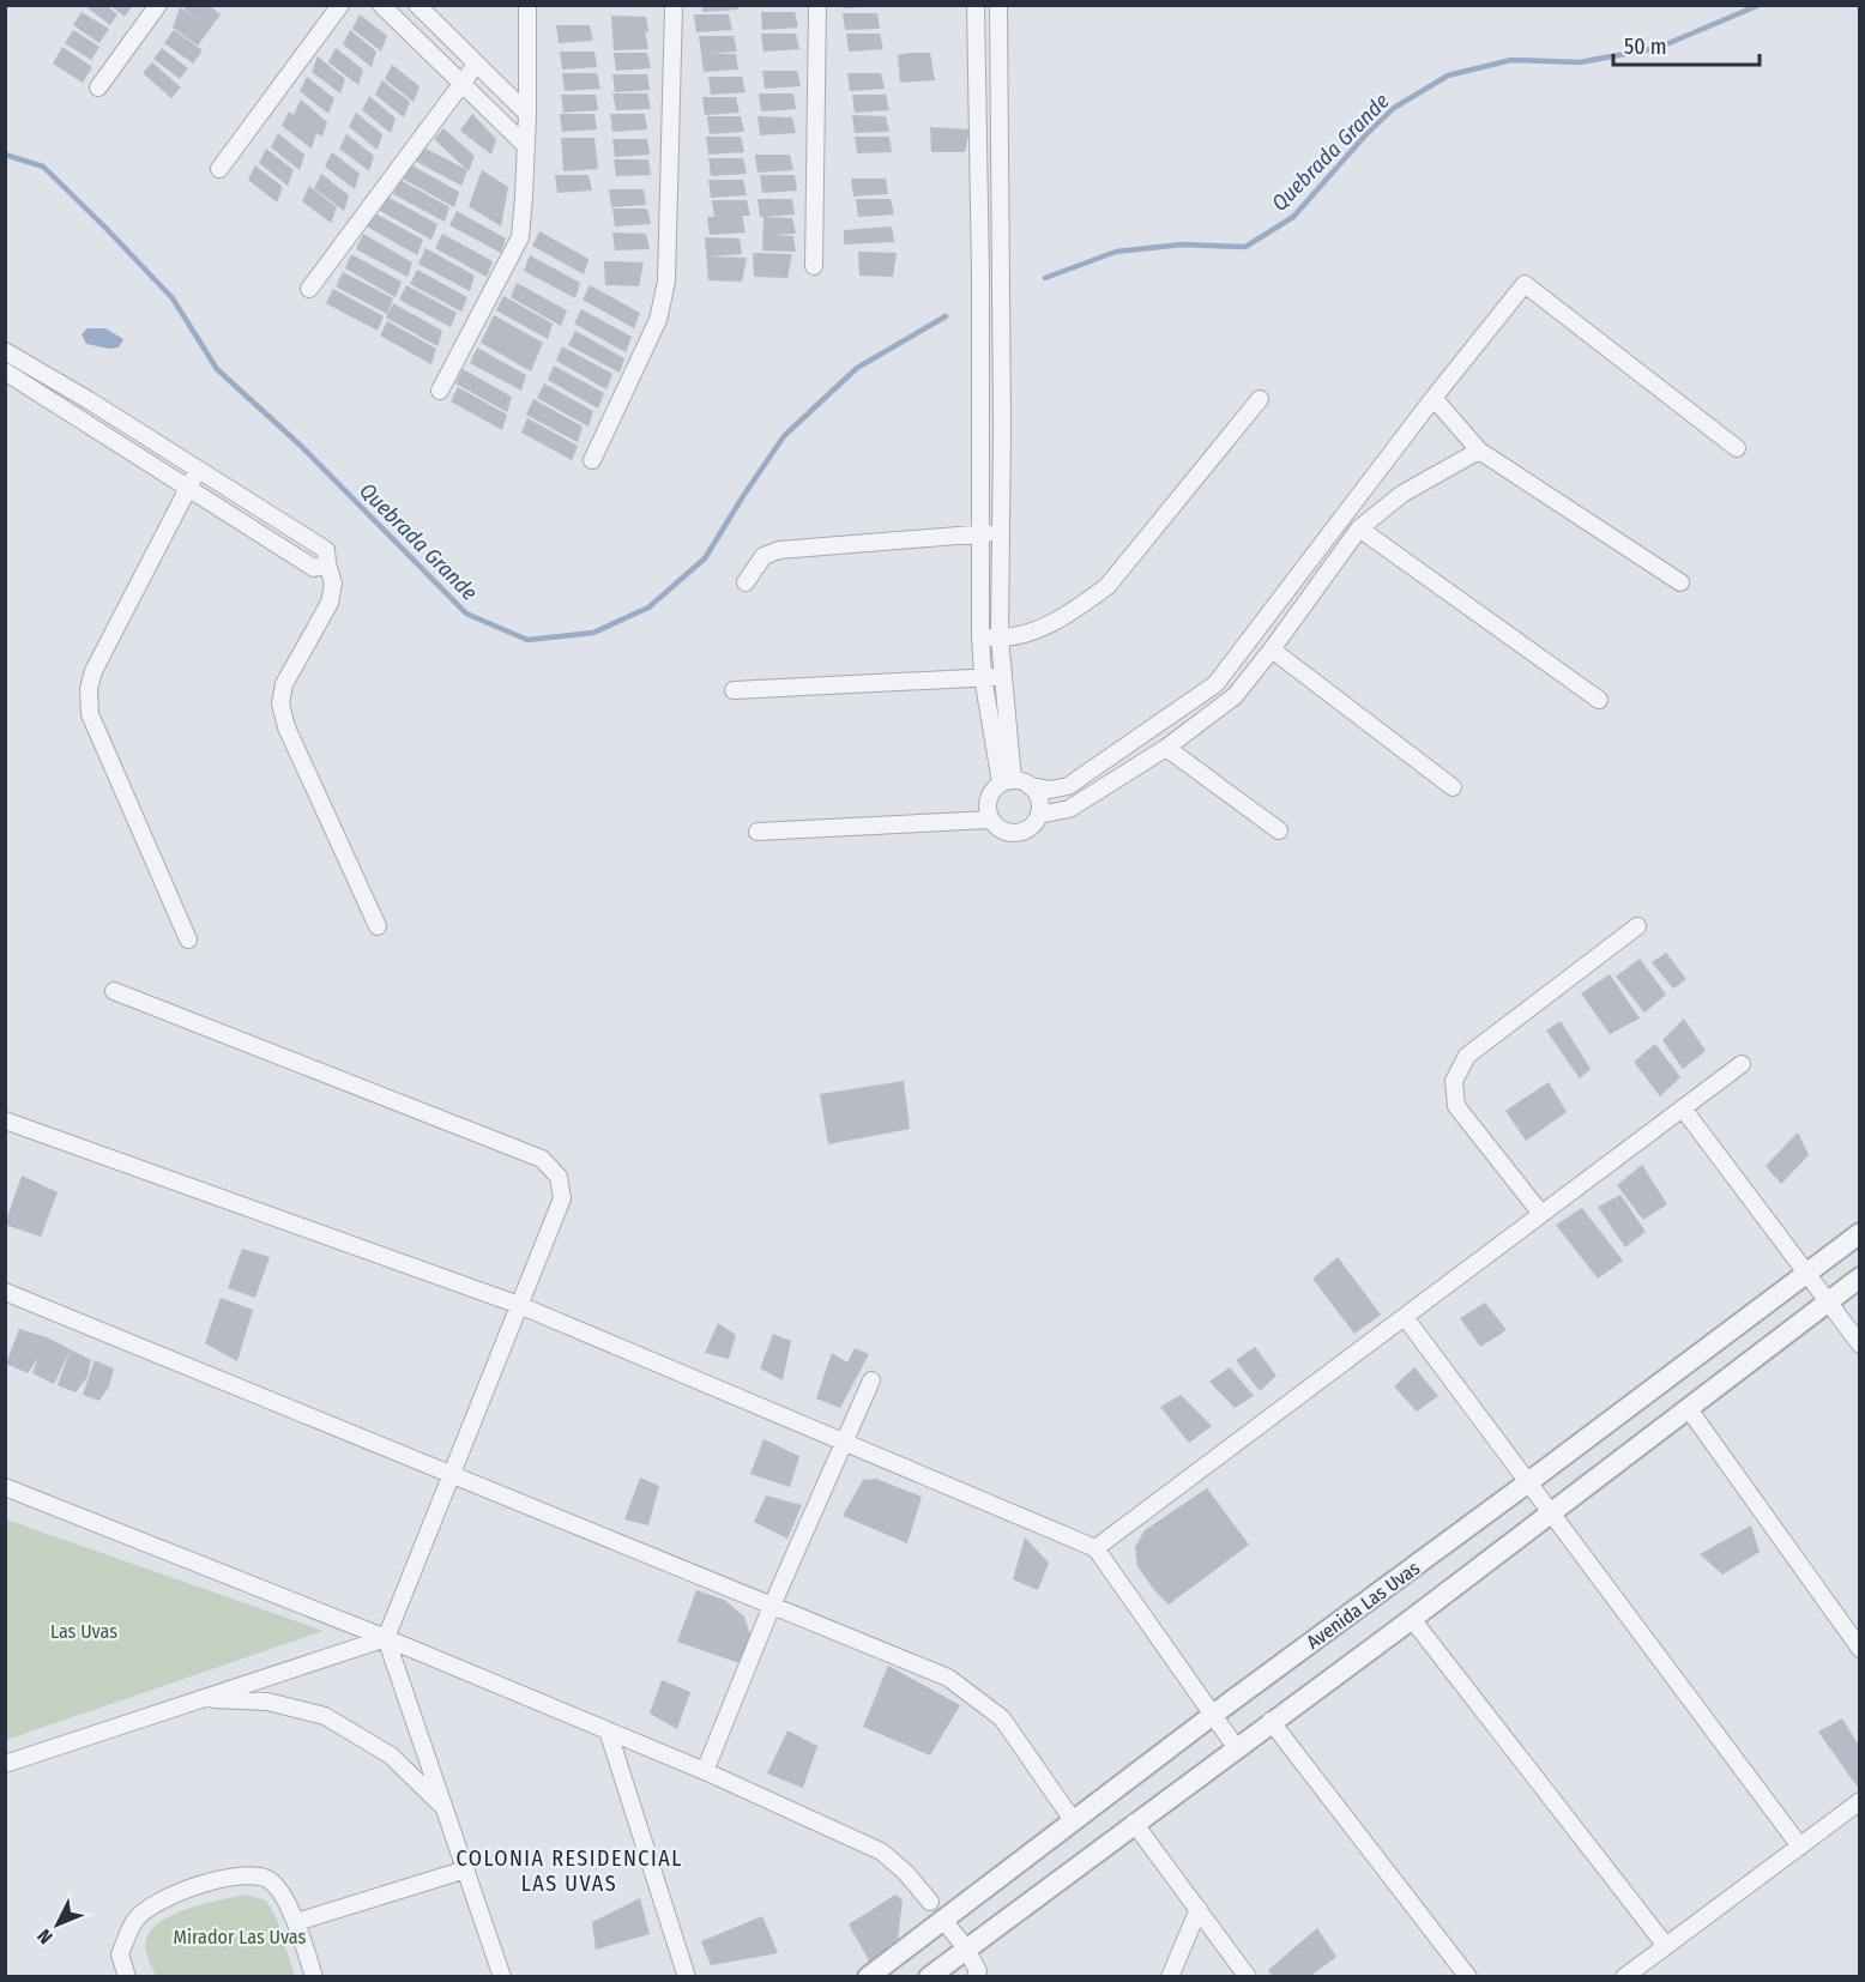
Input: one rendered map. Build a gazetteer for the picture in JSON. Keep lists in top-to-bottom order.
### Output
{
  "streets": {
    "street": ["Avenida Las Uvas"]
  },
  "districts": ["COLONIA RESIDENCIAL LAS UVAS"],
  "water": ["Quebrada Grande"],
  "parks": ["Las Uvas", "Mirador Las Uvas"],
  "scale_bar": "50 m",
  "north": "bottom left"
}
